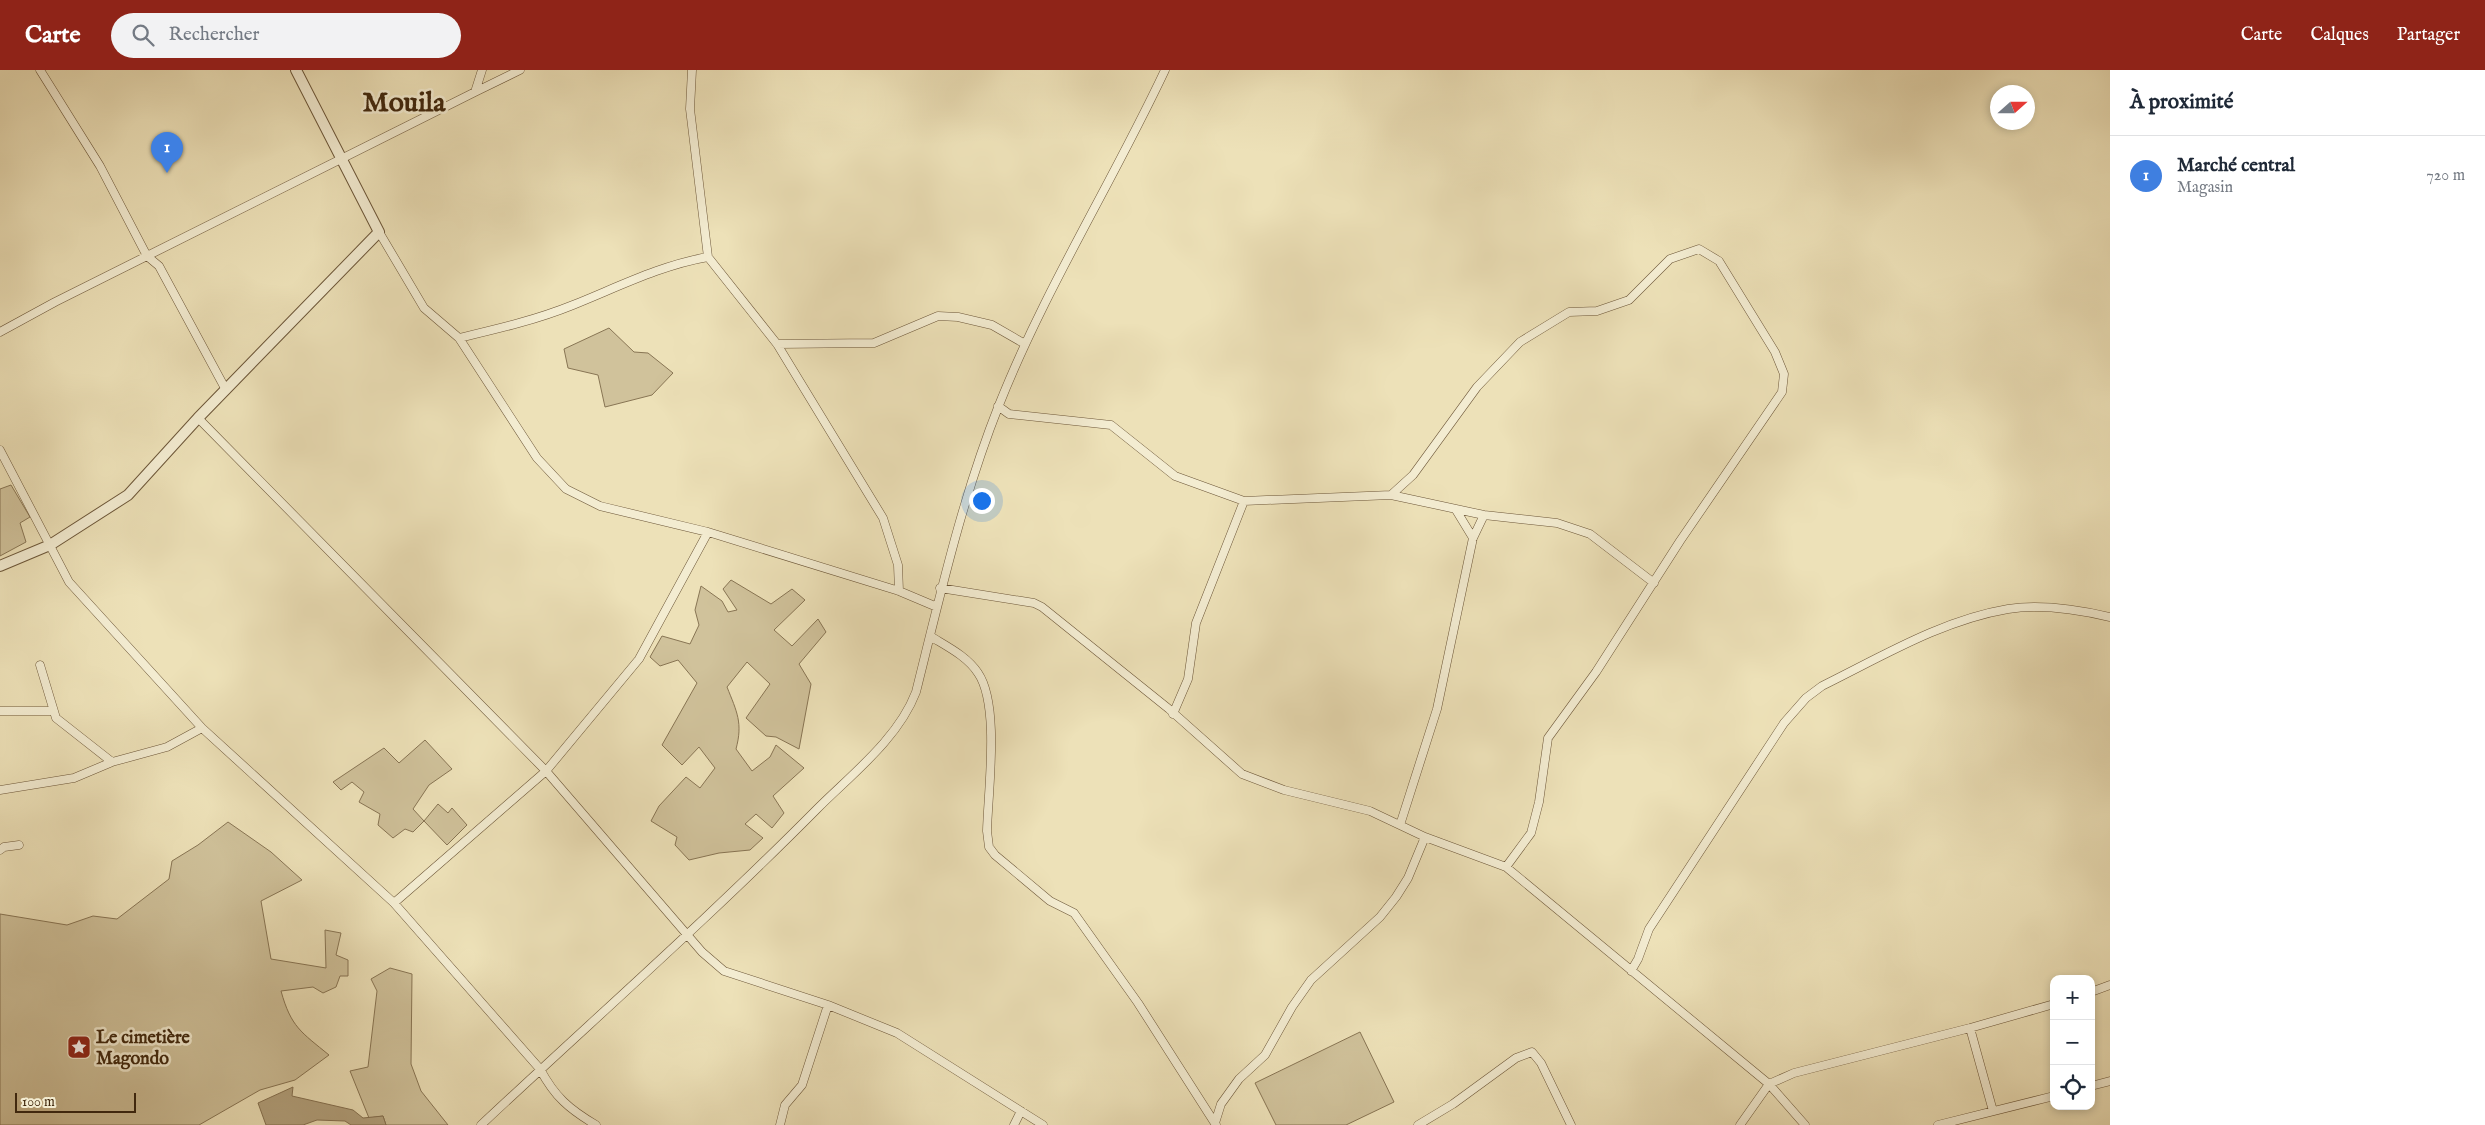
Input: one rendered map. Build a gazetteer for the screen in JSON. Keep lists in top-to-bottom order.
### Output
{
  "districts": ["Mouila"],
  "places": {
    "place": ["Le cimetière Magondo"]
  },
  "scale_bar": "100 m",
  "north": "right",
  "page": {
    "header": "Carte",
    "search": "Rechercher",
    "nav": ["Carte", "Calques", "Partager"],
    "heading": "À proximité",
    "pins": "1",
    "list": [
      {
        "mark": "1",
        "name": "Marché central",
        "note": "Magasin",
        "value": "720 m"
      }
    ],
    "map_buttons": ["+", "−"],
    "scale": "100 m"
  }
}
